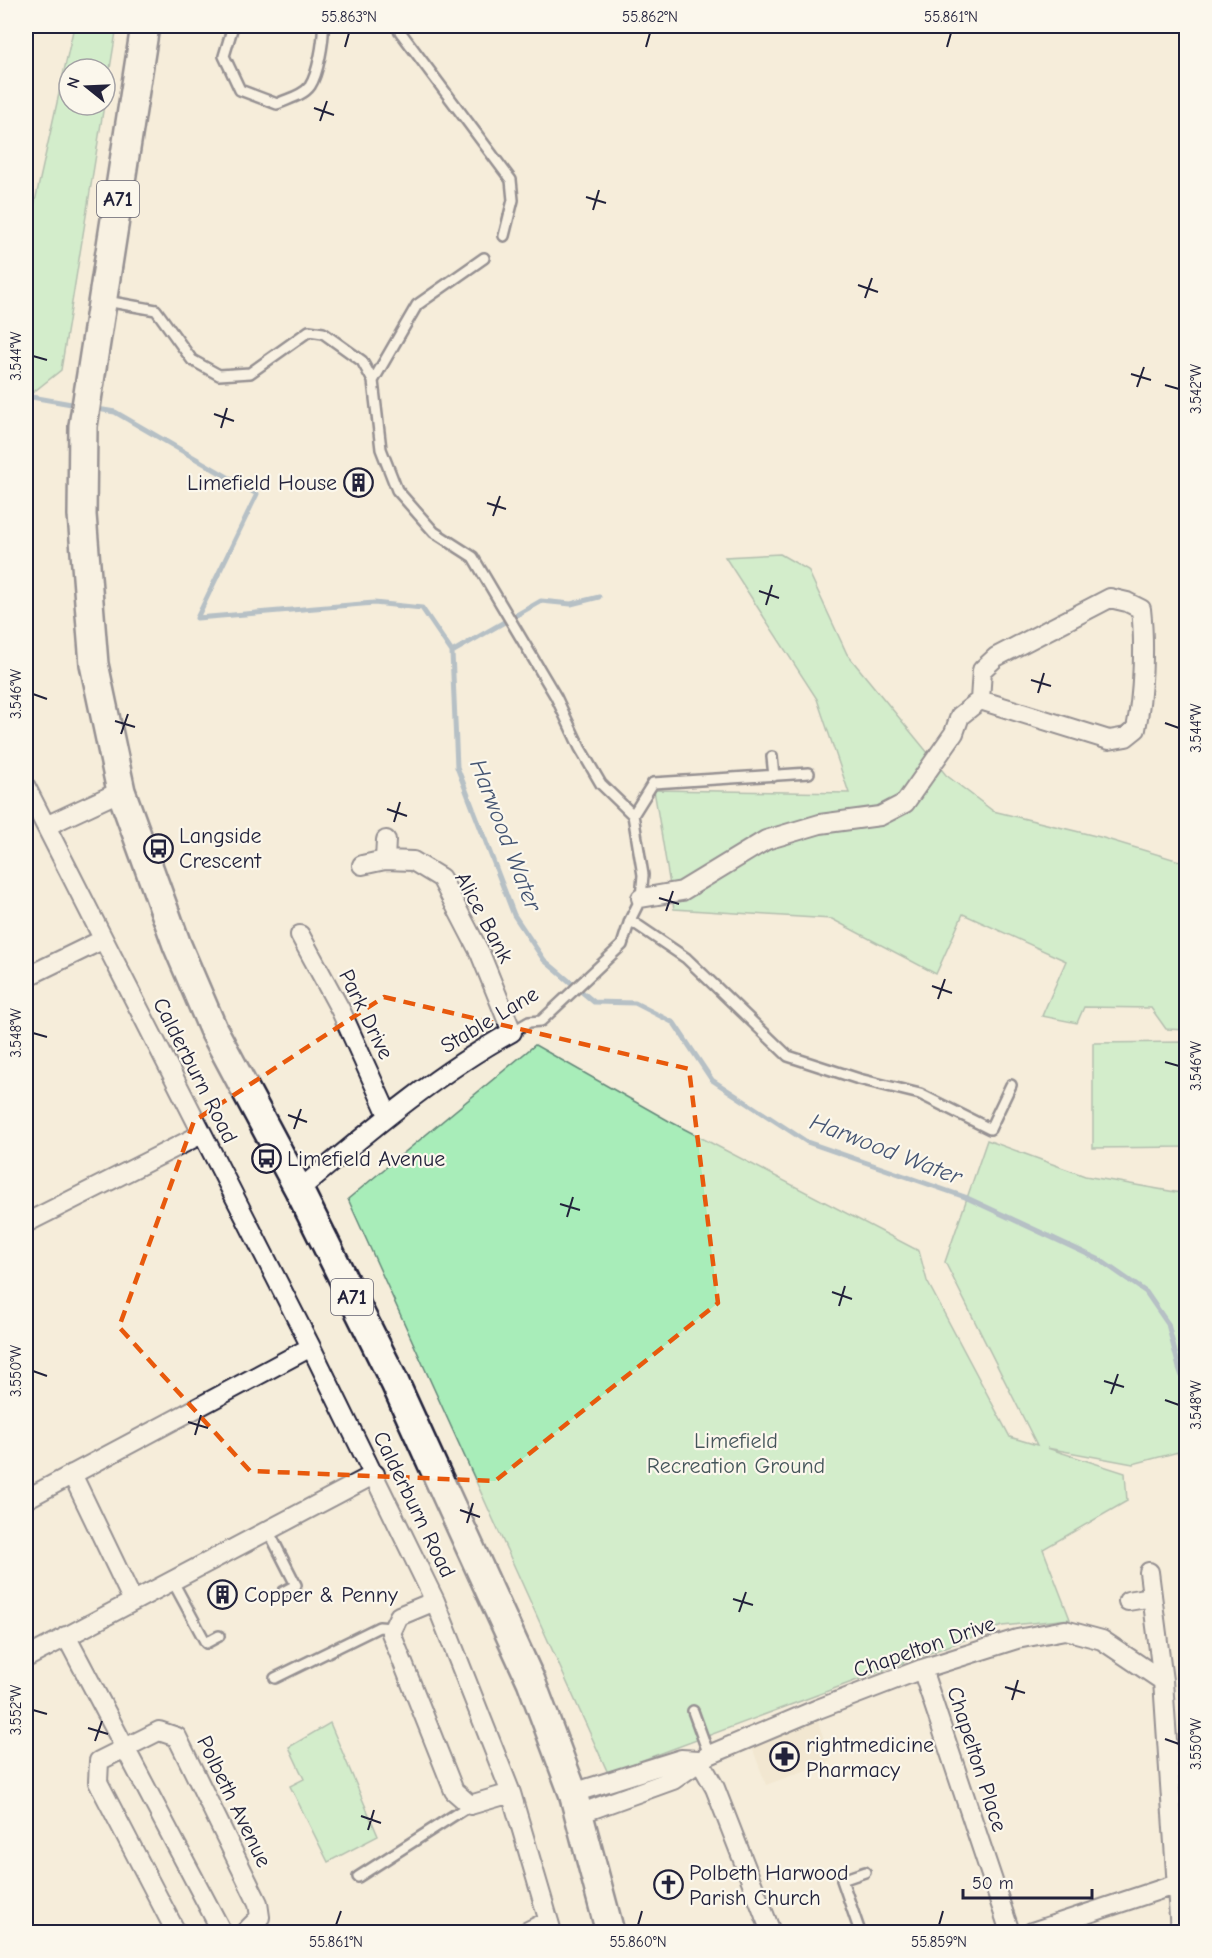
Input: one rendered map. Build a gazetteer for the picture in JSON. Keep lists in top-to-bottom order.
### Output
{
  "streets": {
    "main road": ["A71"],
    "street": [
      "Alice Bank",
      "Park Drive",
      "Stable Lane",
      "Calderburn Road",
      "Chapelton Drive",
      "Chapelton Place",
      "Polbeth Avenue"
    ]
  },
  "crossings": [
    ["A71", "Stable Lane"],
    ["A71", "Chapelton Drive"],
    ["Alice Bank", "Stable Lane"],
    ["Park Drive", "Stable Lane"],
    ["Chapelton Drive", "Chapelton Place"]
  ],
  "water": ["Harwood Water"],
  "parks": ["Limefield Recreation Ground"],
  "places": {
    "building": ["Limefield House", "Copper & Penny"],
    "bus stop": ["Langside Crescent", "Limefield Avenue"],
    "pharmacy": ["rightmedicine Pharmacy"],
    "church": ["Polbeth Harwood Parish Church"]
  },
  "scale_bar": "50 m",
  "north": "left",
  "coordinates": [
    "55.863°N",
    "55.862°N",
    "55.861°N",
    "3.544°W",
    "3.542°W",
    "3.546°W",
    "3.548°W",
    "3.550°W",
    "3.552°W",
    "55.860°N",
    "55.859°N"
  ]
}
